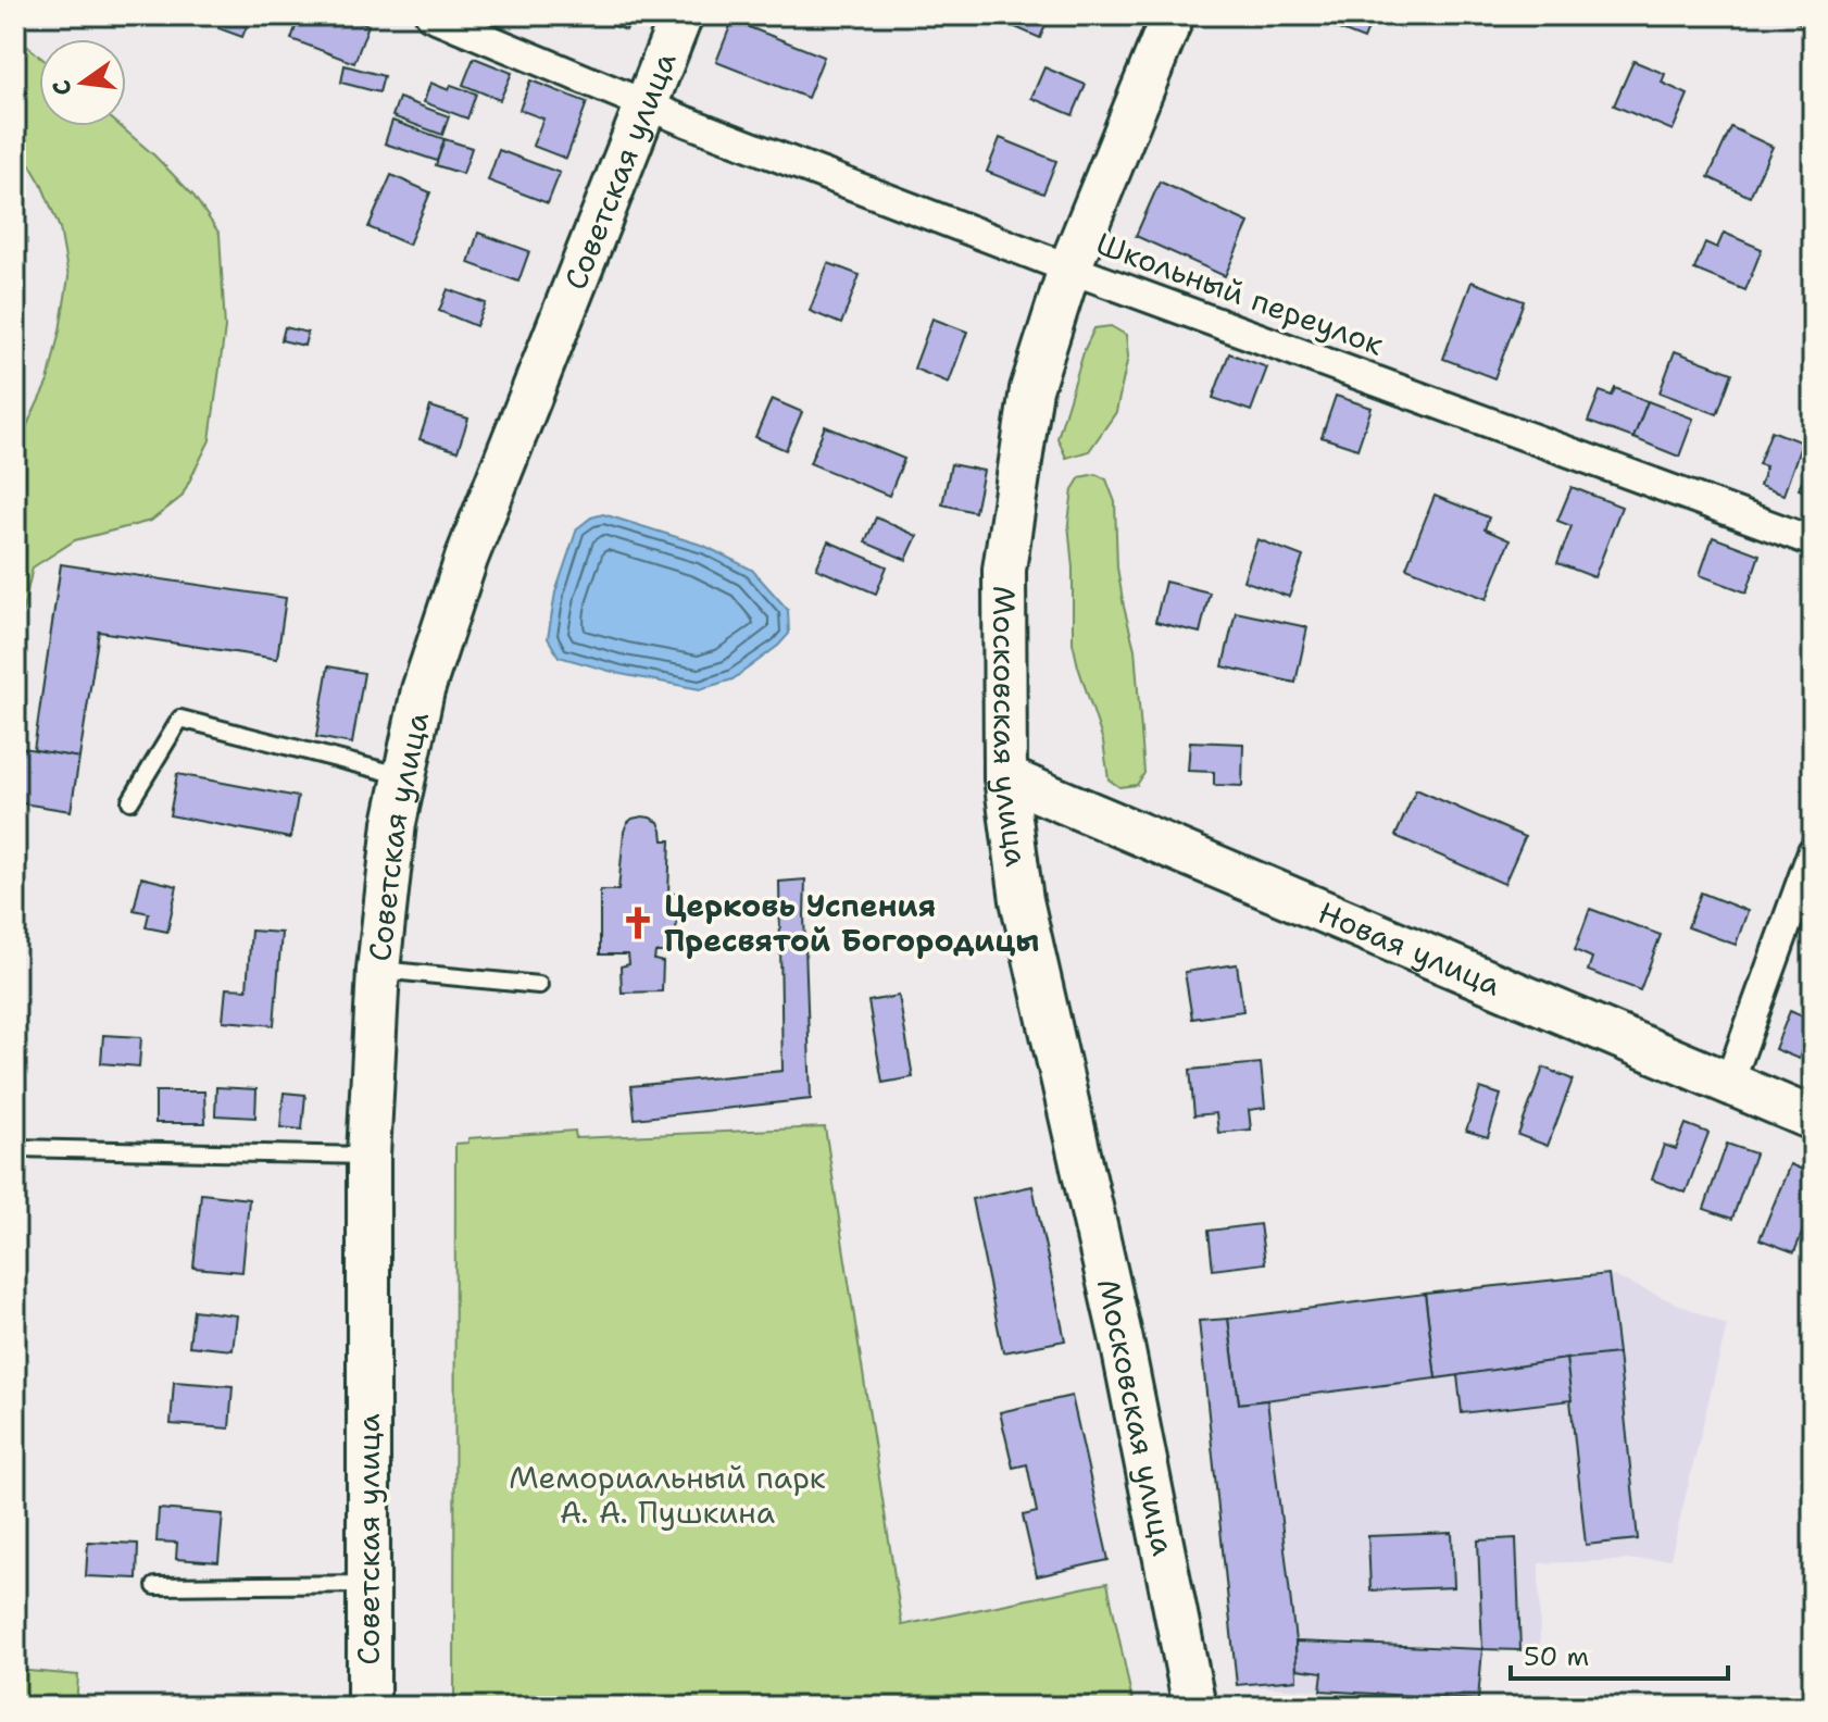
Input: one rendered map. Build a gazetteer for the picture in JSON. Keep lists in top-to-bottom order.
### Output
{
  "streets": {
    "street": [
      "Советская улица",
      "Школьный переулок",
      "Московская улица",
      "Новая улица"
    ]
  },
  "crossings": [
    ["Советская улица", "Школьный переулок"],
    ["Школьный переулок", "Московская улица"],
    ["Московская улица", "Новая улица"]
  ],
  "parks": ["Мемориальный парк А. А. Пушкина"],
  "places": {
    "church": ["Церковь Успения Пресвятой Богородицы"]
  },
  "scale_bar": "50 m",
  "north": "left"
}
